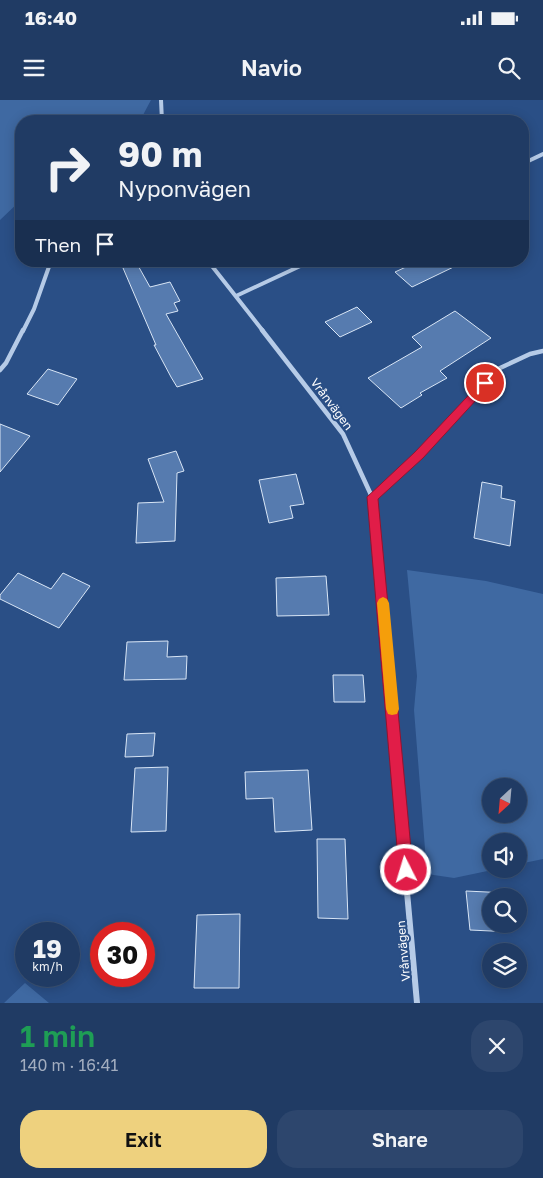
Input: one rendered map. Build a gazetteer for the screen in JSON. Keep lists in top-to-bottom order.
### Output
{
  "streets": {
    "street": ["Vrånvägen"]
  },
  "north": "bottom left",
  "page": {
    "status": "16:40",
    "header": "Navio",
    "turn": ["90 m", "Nyponvägen"],
    "then": "Then",
    "speed": "19 km/h",
    "limit": "30",
    "heading": ["1 min", "140 m · 16:41"],
    "buttons": ["Exit", "Share"]
  }
}
